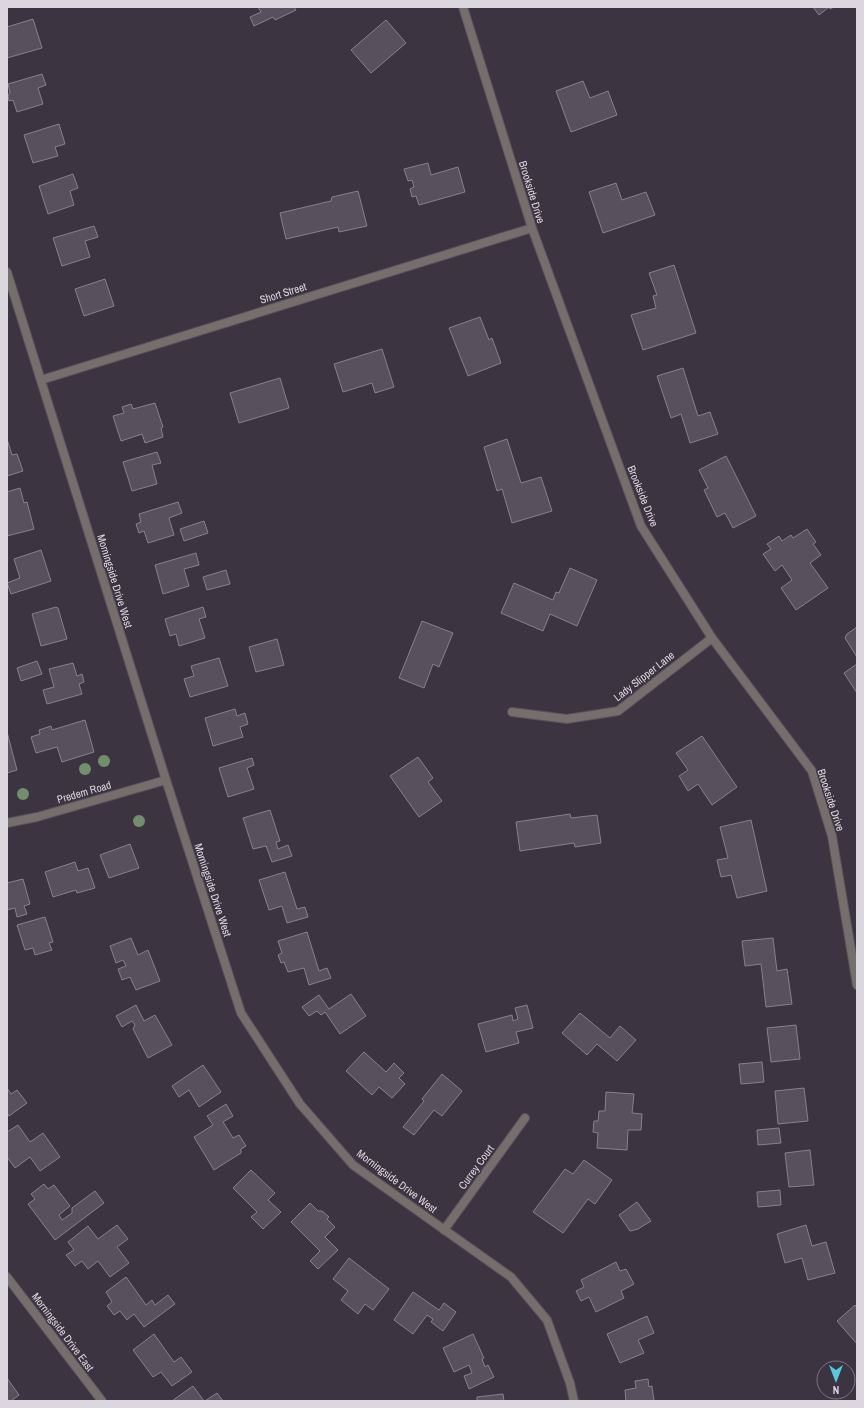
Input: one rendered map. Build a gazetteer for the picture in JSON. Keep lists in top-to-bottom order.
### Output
{
  "streets": {
    "street": [
      "Brookside Drive",
      "Short Street",
      "Morningside Drive West",
      "Lady Slipper Lane",
      "Predem Road",
      "Currey Court",
      "Morningside Drive East"
    ]
  },
  "crossings": [
    ["Brookside Drive", "Short Street"],
    ["Brookside Drive", "Lady Slipper Lane"],
    ["Short Street", "Morningside Drive West"],
    ["Morningside Drive West", "Predem Road"],
    ["Morningside Drive West", "Currey Court"]
  ],
  "north": "bottom"
}
